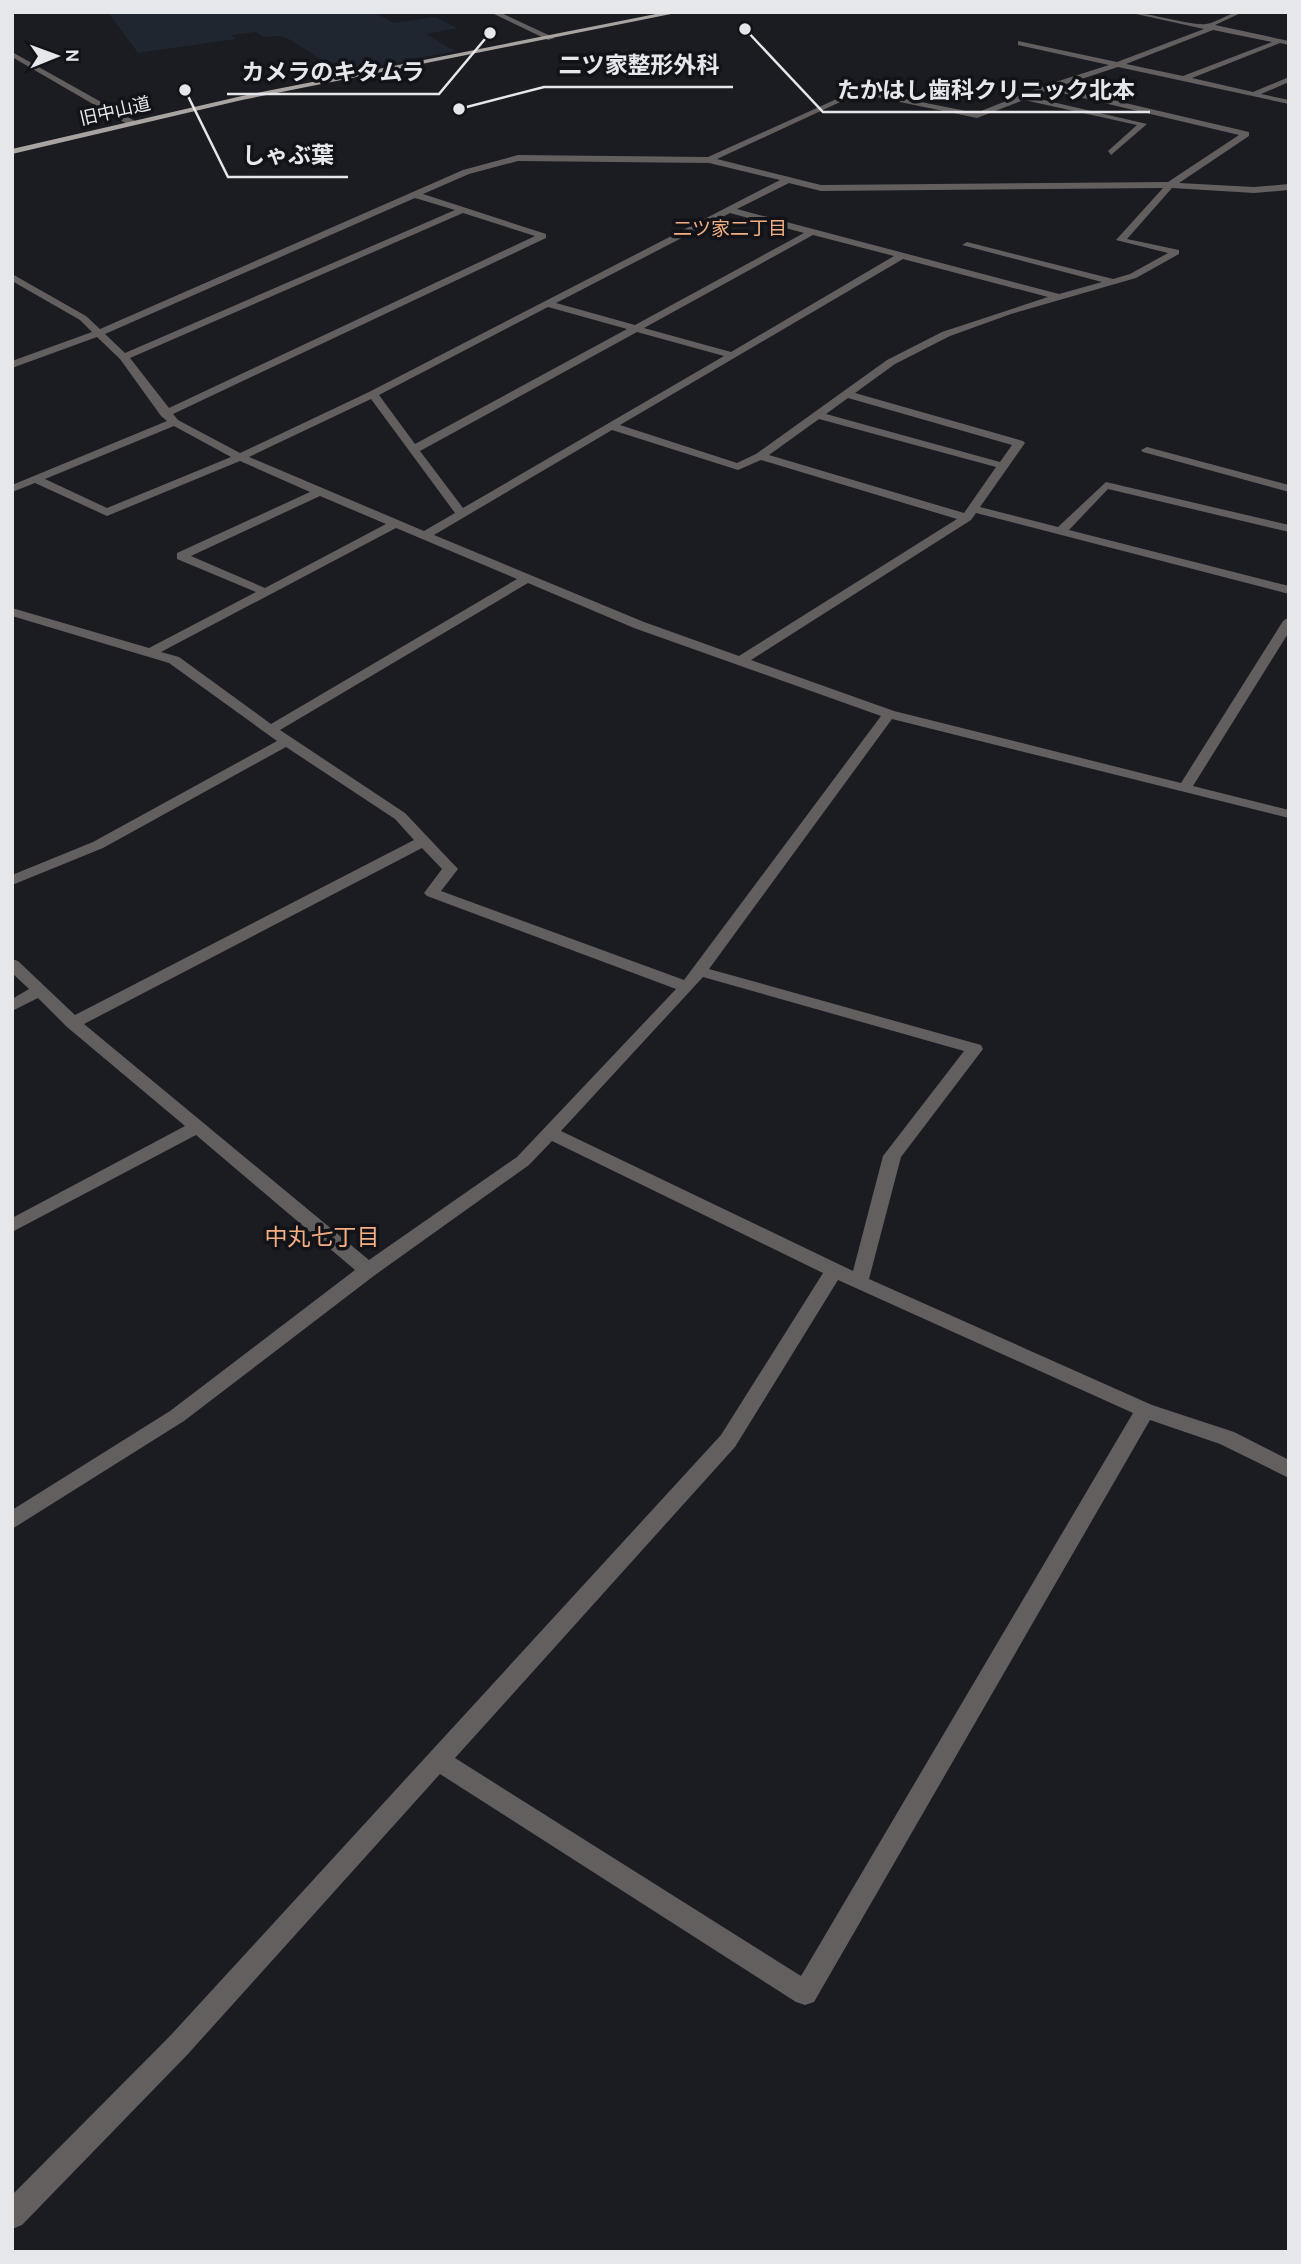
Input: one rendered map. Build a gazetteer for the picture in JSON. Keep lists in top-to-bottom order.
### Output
{
  "streets": {
    "main road": ["旧中山道"]
  },
  "districts": ["二ツ家二丁目", "中丸七丁目"],
  "places": [
    "たかはし歯科クリニック北本",
    "カメラのキタムラ",
    "しゃぶ葉",
    "二ツ家整形外科"
  ],
  "north": "right"
}
